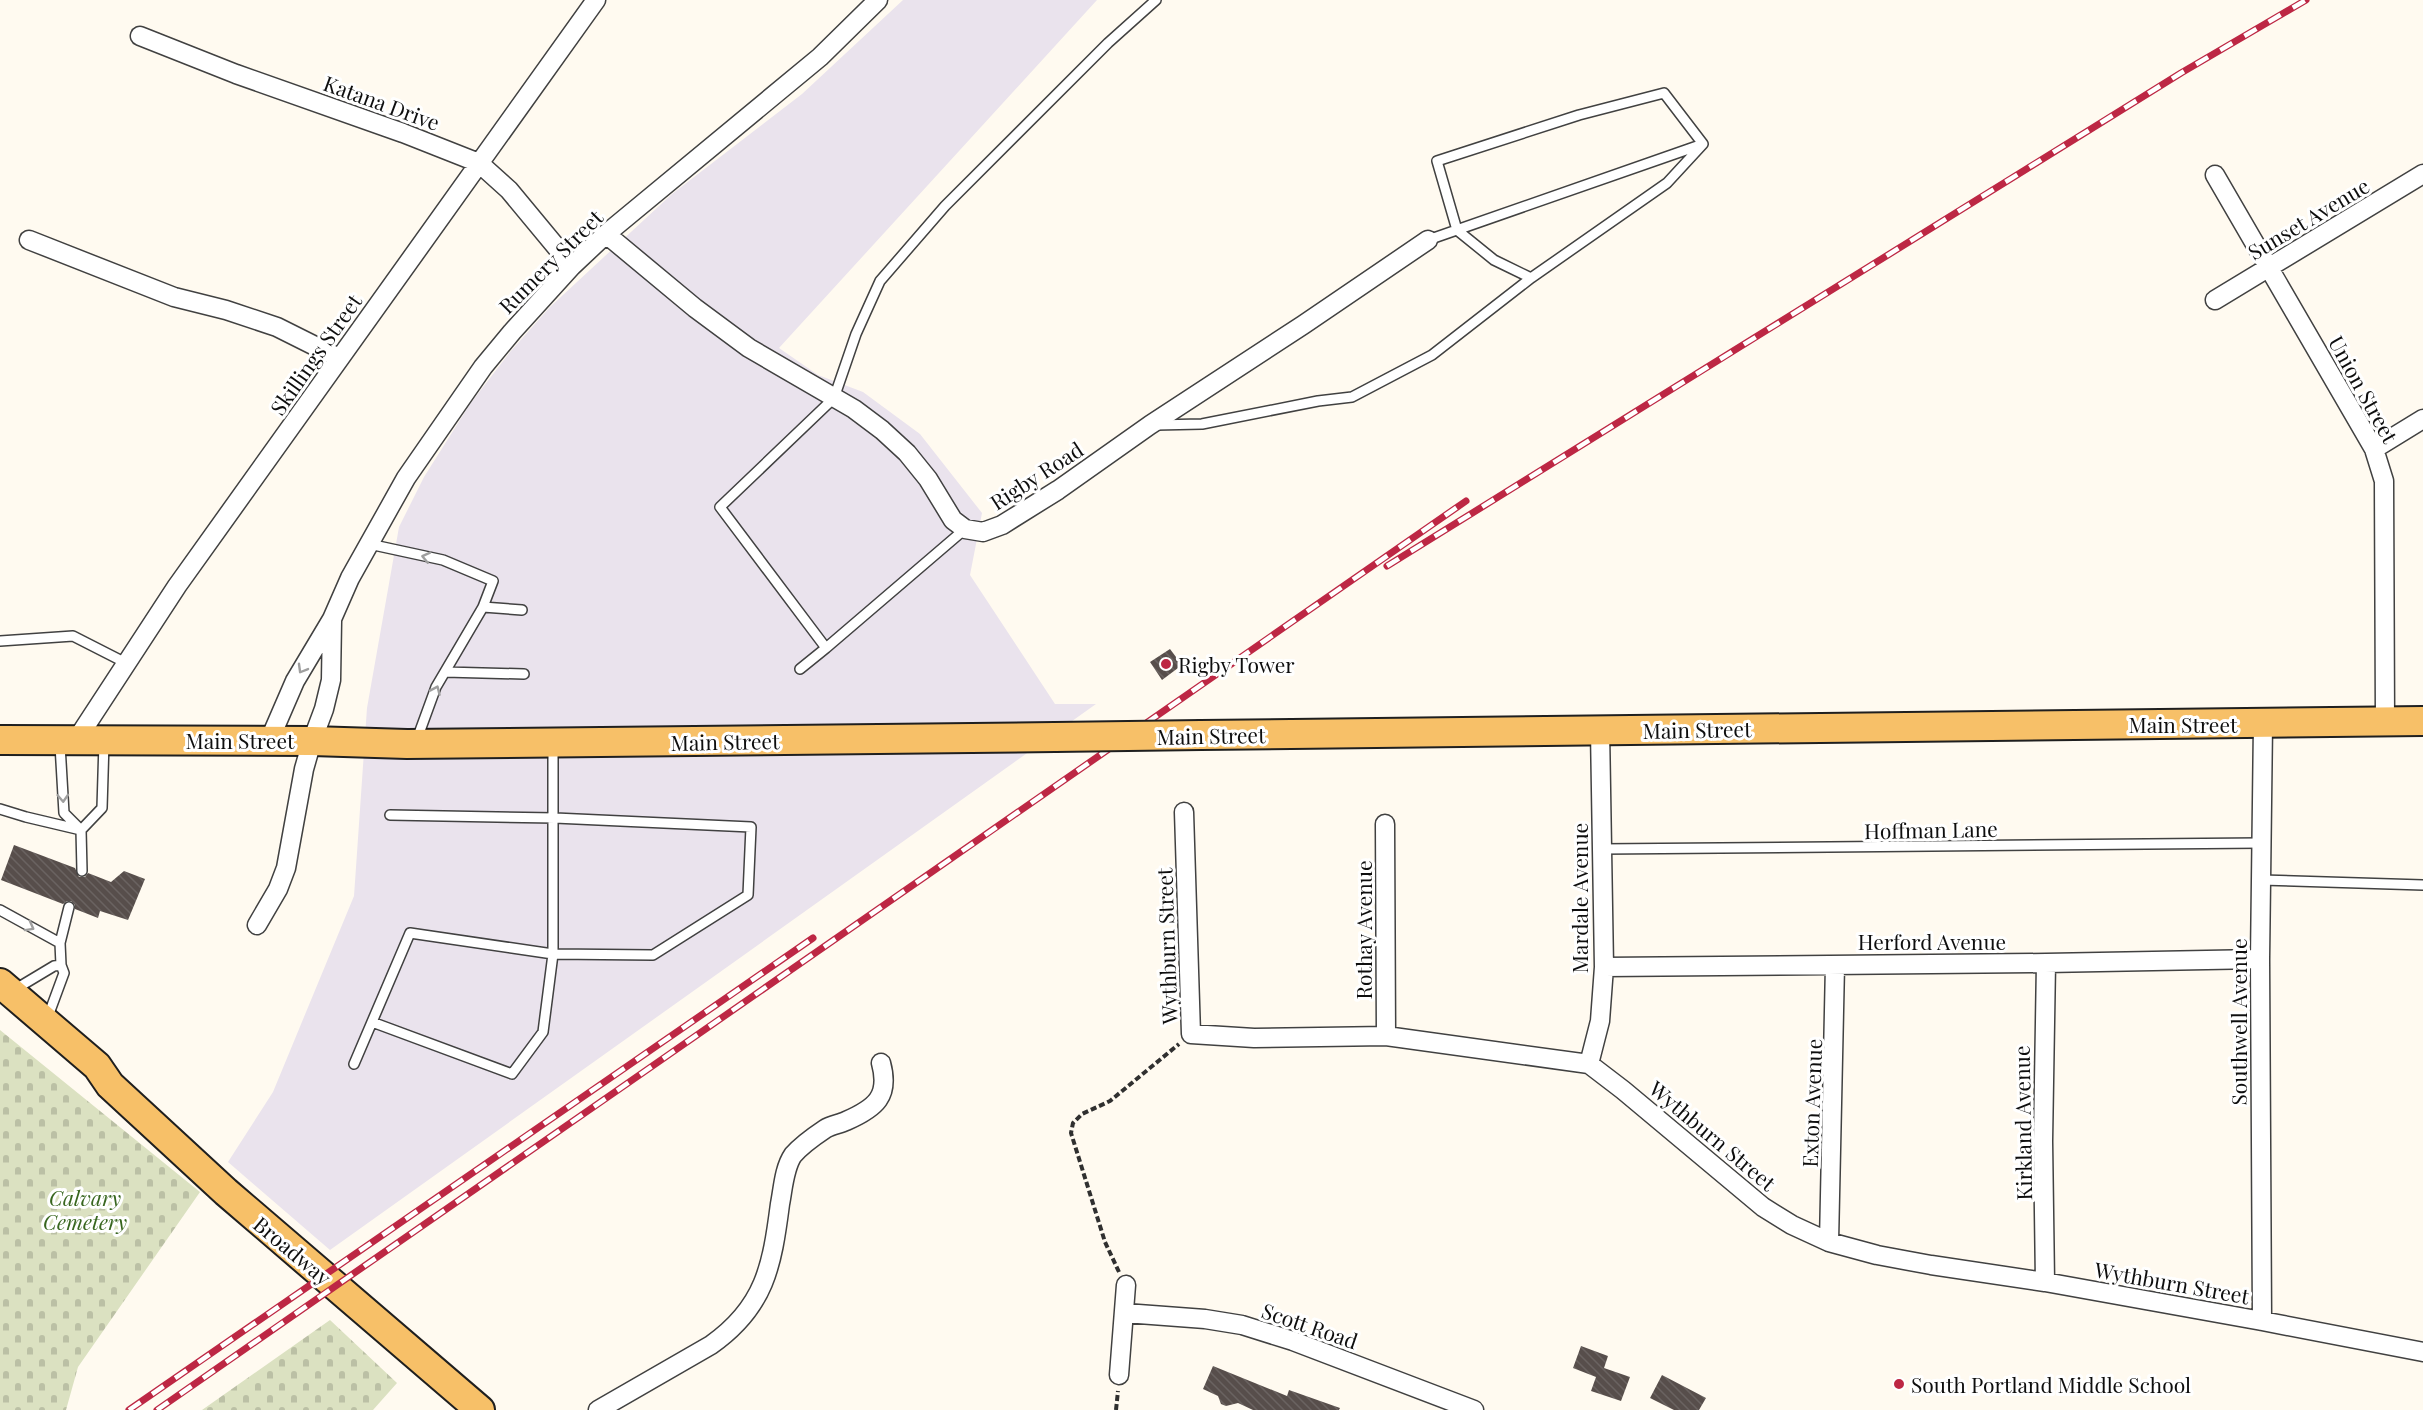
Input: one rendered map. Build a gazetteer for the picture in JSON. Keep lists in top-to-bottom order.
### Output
{
  "streets": {
    "main road": ["Main Street", "Broadway"],
    "street": [
      "Katana Drive",
      "Sunset Avenue",
      "Rumery Street",
      "Skillings Street",
      "Union Street",
      "Rigby Road",
      "Mardale Avenue",
      "Rothay Avenue",
      "Herford Avenue",
      "Wythburn Street",
      "Southwell Avenue",
      "Exton Avenue",
      "Kirkland Avenue",
      "Scott Road"
    ],
    "lane": ["Hoffman Lane"]
  },
  "crossings": [
    ["Katana Drive", "Rumery Street"],
    ["Katana Drive", "Skillings Street"],
    ["Sunset Avenue", "Union Street"],
    ["Rumery Street", "Main Street"],
    ["Skillings Street", "Main Street"],
    ["Union Street", "Main Street"],
    ["Main Street", "Mardale Avenue"],
    ["Main Street", "Southwell Avenue"],
    ["Hoffman Lane", "Mardale Avenue"],
    ["Hoffman Lane", "Southwell Avenue"],
    ["Mardale Avenue", "Herford Avenue"],
    ["Mardale Avenue", "Wythburn Street"],
    ["Rothay Avenue", "Wythburn Street"],
    ["Herford Avenue", "Southwell Avenue"],
    ["Herford Avenue", "Exton Avenue"],
    ["Herford Avenue", "Kirkland Avenue"],
    ["Wythburn Street", "Southwell Avenue"],
    ["Wythburn Street", "Exton Avenue"],
    ["Wythburn Street", "Kirkland Avenue"]
  ],
  "parks": ["Calvary Cemetery"],
  "places": ["Rigby Tower", "South Portland Middle School"]
}
